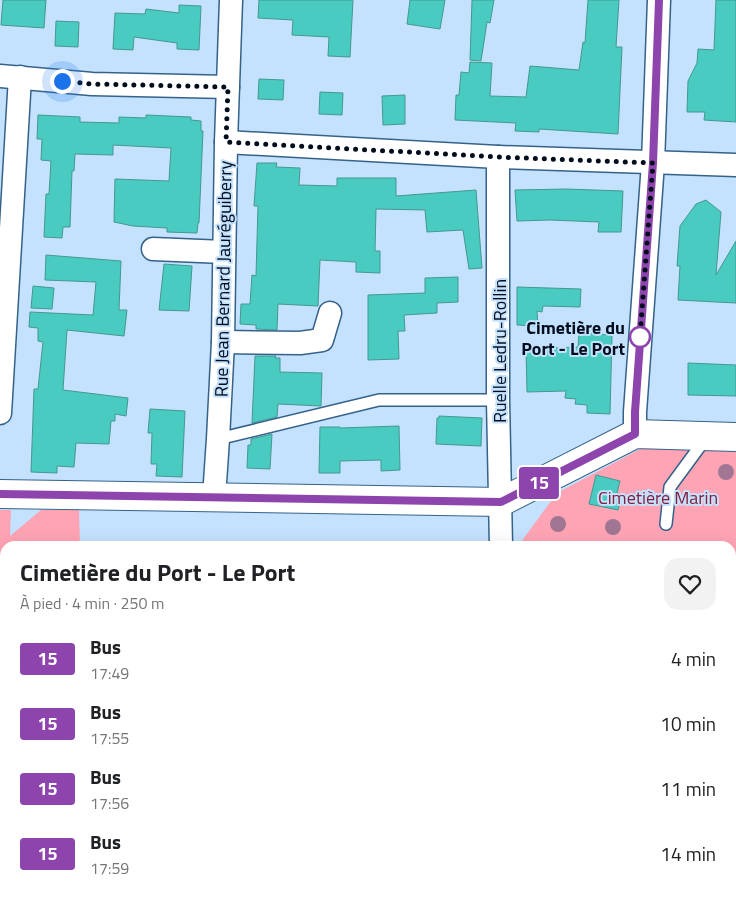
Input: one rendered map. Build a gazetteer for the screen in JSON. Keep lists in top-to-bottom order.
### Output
{
  "streets": {
    "street": ["Rue Jean Bernard Jauréguiberry", "Ruelle Ledru-Rollin"]
  },
  "parks": ["Cimetière Marin"],
  "places": ["Cimetière du Port - Le Port"],
  "lines": ["bus line 15"],
  "page": {
    "on_map": "15",
    "heading": ["Cimetière du Port - Le Port", "À pied · 4 min · 250 m"],
    "list": [
      {
        "mark": "15",
        "name": "Bus",
        "note": "17:49",
        "value": "4 min"
      },
      {
        "mark": "15",
        "name": "Bus",
        "note": "17:55",
        "value": "10 min"
      },
      {
        "mark": "15",
        "name": "Bus",
        "note": "17:56",
        "value": "11 min"
      },
      {
        "mark": "15",
        "name": "Bus",
        "note": "17:59",
        "value": "14 min"
      }
    ]
  }
}
